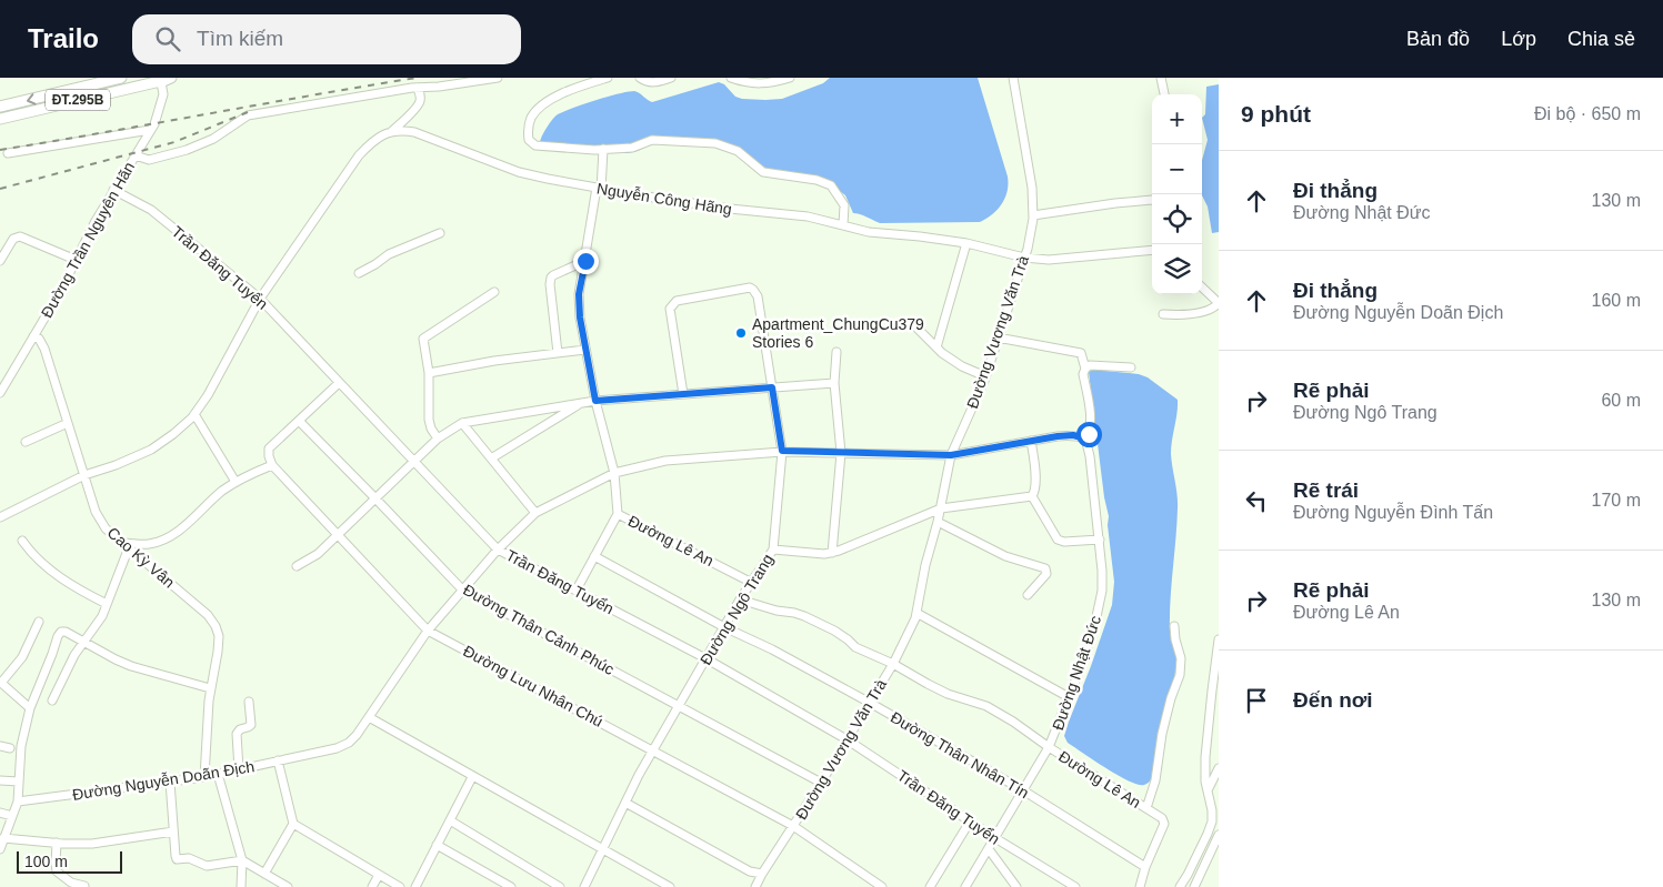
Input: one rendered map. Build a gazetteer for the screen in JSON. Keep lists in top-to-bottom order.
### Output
{
  "streets": {
    "main road": ["ĐT.295B"],
    "street": [
      "Nguyễn Công Hãng",
      "Đường Trần Nguyên Hãn",
      "Trần Đăng Tuyển",
      "Đường Vương Văn Trà",
      "Đường Lê An",
      "Cao Kỳ Vân",
      "Đường Ngô Trang",
      "Đường Thân Cảnh Phúc",
      "Đường Nhật Đức",
      "Đường Lưu Nhân Chú",
      "Đường Thân Nhân Tín",
      "Đường Nguyễn Doãn Địch"
    ]
  },
  "crossings": [
    ["ĐT.295B", "Đường Trần Nguyên Hãn"],
    ["Nguyễn Công Hãng", "Trần Đăng Tuyển"],
    ["Nguyễn Công Hãng", "Đường Vương Văn Trà"],
    ["Nguyễn Công Hãng", "Đường Lê An"],
    ["Nguyễn Công Hãng", "Cao Kỳ Vân"],
    ["Đường Trần Nguyên Hãn", "Trần Đăng Tuyển"],
    ["Đường Trần Nguyên Hãn", "Cao Kỳ Vân"],
    ["Trần Đăng Tuyển", "Đường Vương Văn Trà"],
    ["Trần Đăng Tuyển", "Đường Ngô Trang"],
    ["Trần Đăng Tuyển", "Đường Nhật Đức"],
    ["Trần Đăng Tuyển", "Đường Nguyễn Doãn Địch"],
    ["Đường Vương Văn Trà", "Đường Lê An"],
    ["Đường Vương Văn Trà", "Đường Thân Cảnh Phúc"],
    ["Đường Vương Văn Trà", "Đường Lưu Nhân Chú"],
    ["Đường Vương Văn Trà", "Đường Thân Nhân Tín"],
    ["Đường Vương Văn Trà", "Đường Nguyễn Doãn Địch"],
    ["Đường Lê An", "Đường Ngô Trang"],
    ["Đường Lê An", "Đường Nhật Đức"],
    ["Đường Lê An", "Đường Thân Nhân Tín"],
    ["Đường Lê An", "Đường Nguyễn Doãn Địch"],
    ["Cao Kỳ Vân", "Đường Nguyễn Doãn Địch"],
    ["Đường Ngô Trang", "Đường Thân Cảnh Phúc"],
    ["Đường Ngô Trang", "Đường Lưu Nhân Chú"],
    ["Đường Ngô Trang", "Đường Thân Nhân Tín"],
    ["Đường Ngô Trang", "Đường Nguyễn Doãn Địch"],
    ["Đường Thân Cảnh Phúc", "Đường Nguyễn Doãn Địch"],
    ["Đường Nhật Đức", "Đường Thân Nhân Tín"],
    ["Đường Lưu Nhân Chú", "Đường Nguyễn Doãn Địch"]
  ],
  "places": ["Apartment_ChungCu379 Stories 6"],
  "scale_bar": "100 m",
  "page": {
    "header": "Trailo",
    "search": "Tìm kiếm",
    "nav": ["Bản đồ", "Lớp", "Chia sẻ"],
    "heading": ["9 phút", "Đi bộ · 650 m"],
    "map_buttons": ["+", "−"],
    "list": [
      ["Đi thẳng", "Đường Nhật Đức", "130 m"],
      ["Đi thẳng", "Đường Nguyễn Doãn Địch", "160 m"],
      ["Rẽ phải", "Đường Ngô Trang", "60 m"],
      ["Rẽ trái", "Đường Nguyễn Đình Tấn", "170 m"],
      ["Rẽ phải", "Đường Lê An", "130 m"],
      "Đến nơi"
    ],
    "scale": "100 m"
  }
}
